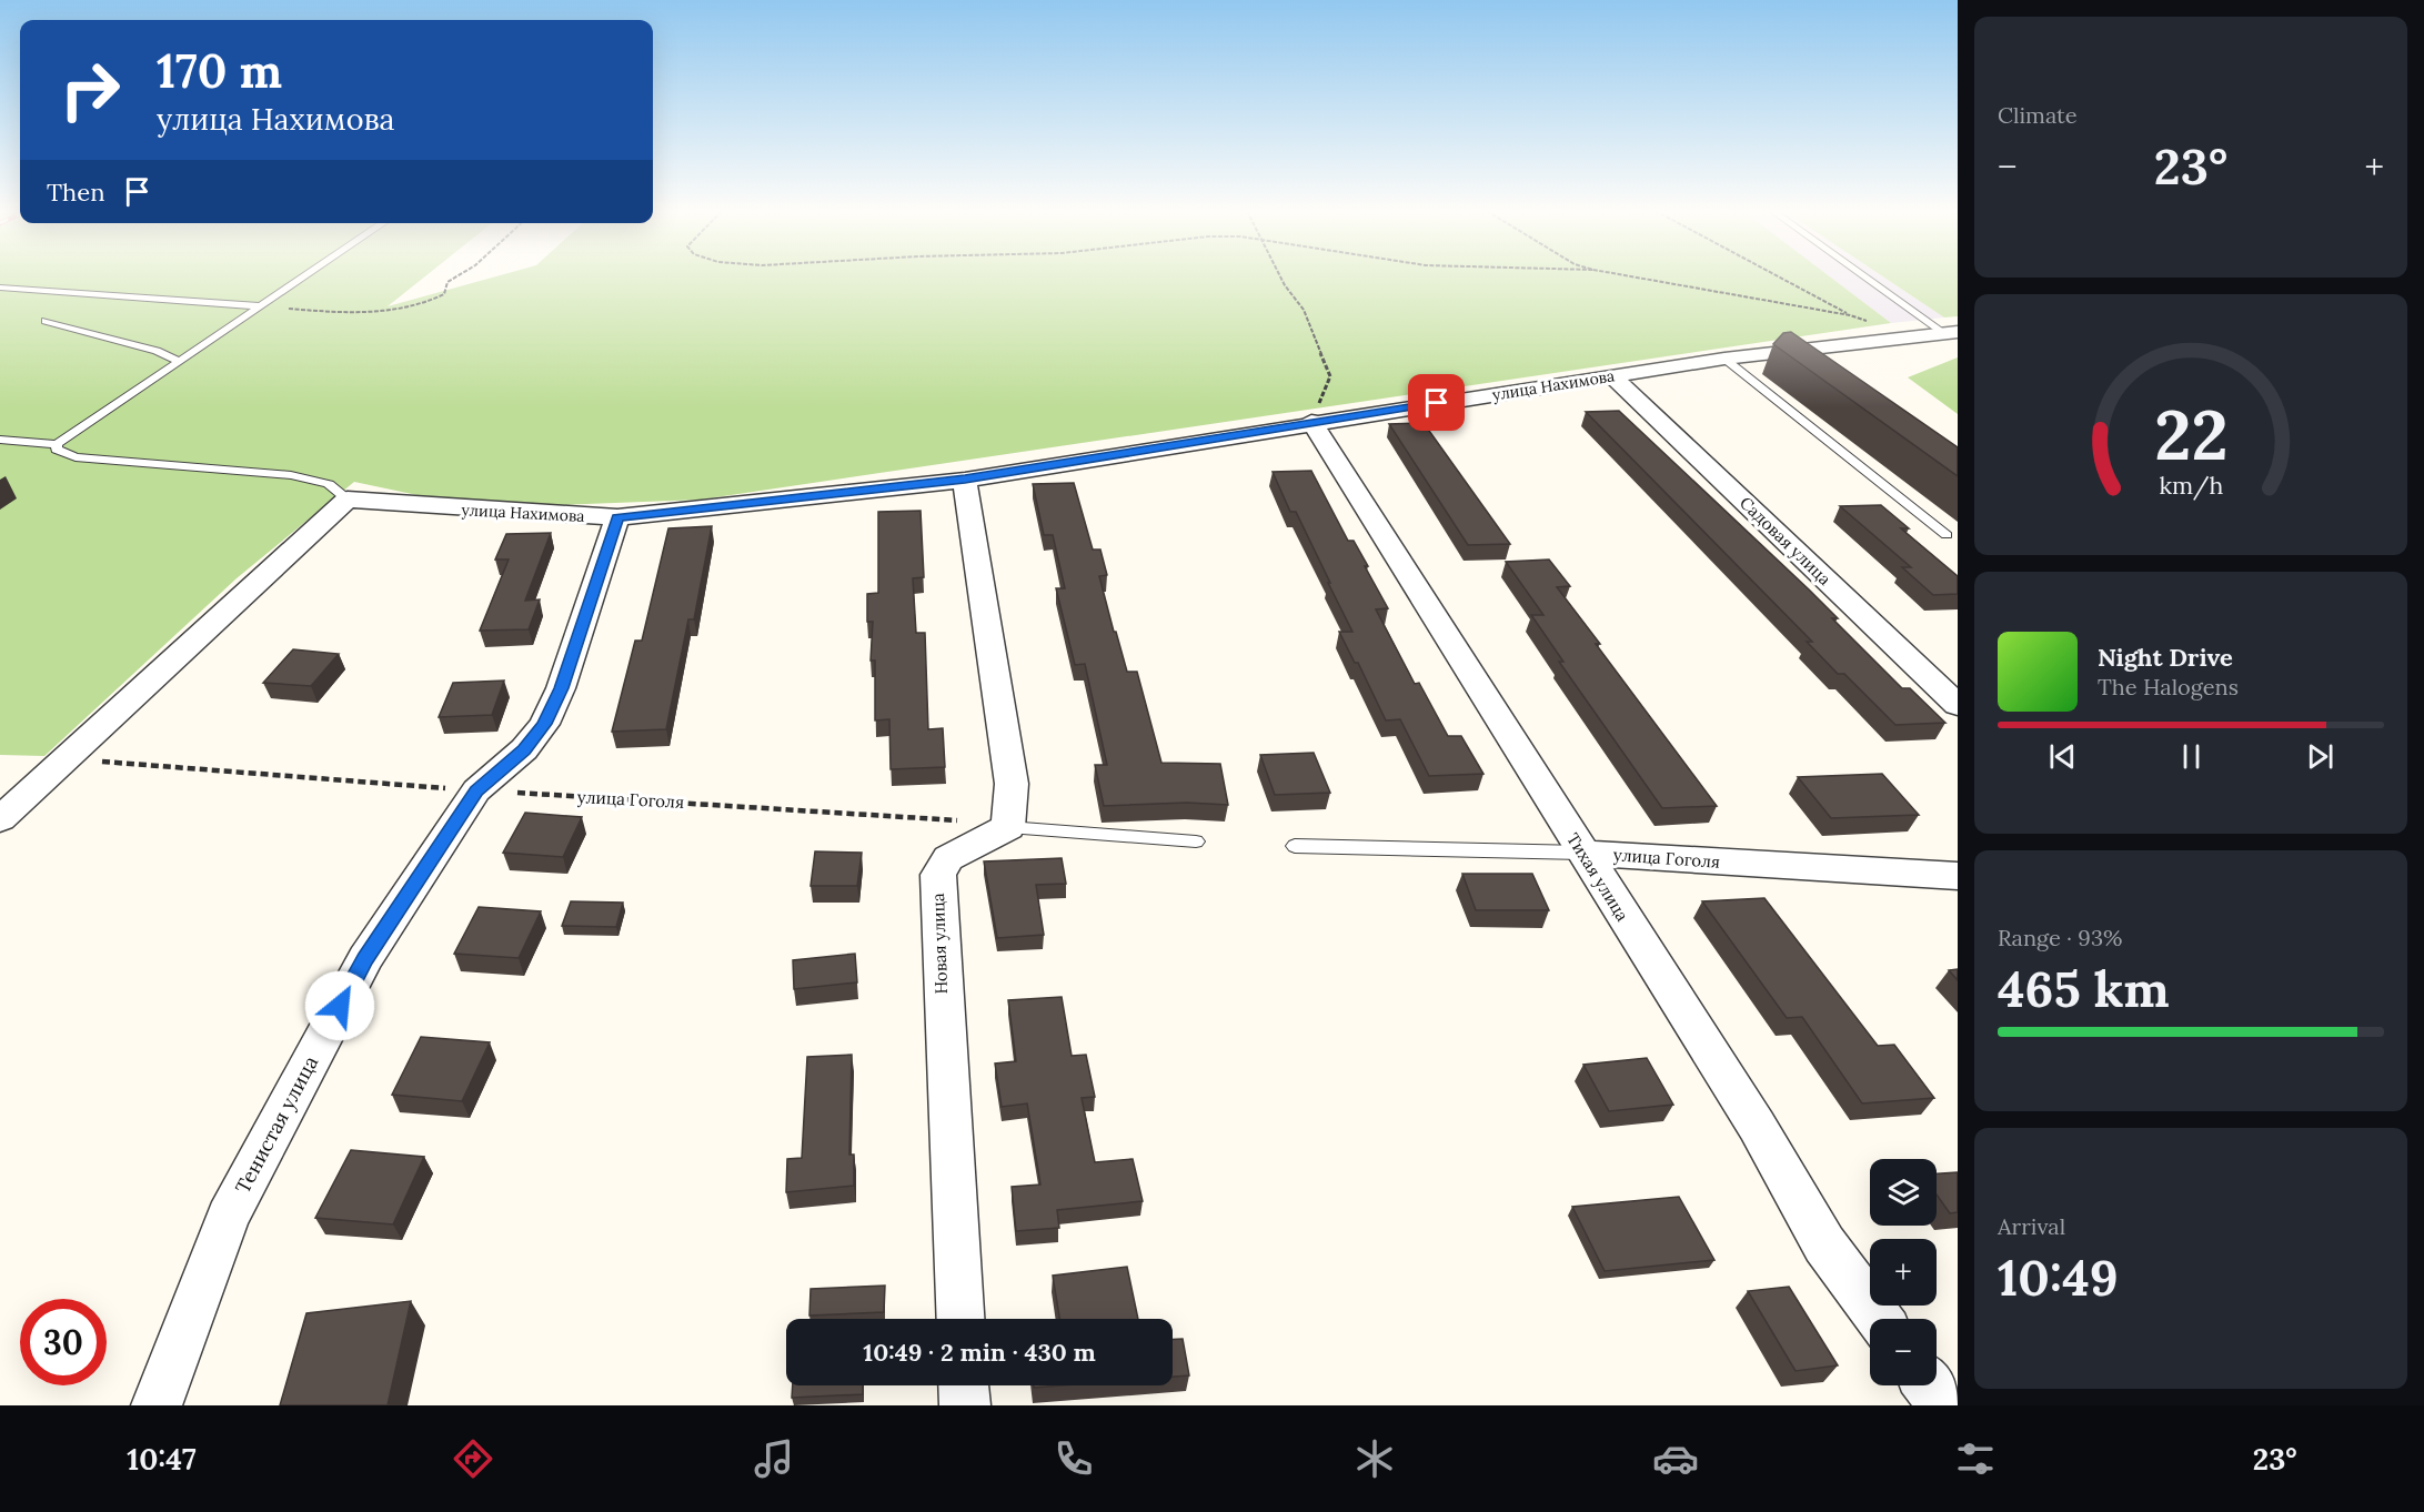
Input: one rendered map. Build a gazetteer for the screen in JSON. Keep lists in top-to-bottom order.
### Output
{
  "streets": {
    "street": [
      "улица Нахимова",
      "Садовая улица",
      "улица Гоголя",
      "Тихая улица",
      "Новая улица",
      "Тенистая улица"
    ]
  },
  "crossings": [
    ["улица Нахимова", "Садовая улица"],
    ["улица Нахимова", "Тихая улица"],
    ["улица Нахимова", "Тенистая улица"],
    ["улица Гоголя", "Тихая улица"],
    ["улица Гоголя", "Новая улица"],
    ["улица Гоголя", "Тенистая улица"]
  ],
  "page": {
    "tile": [
      "Climate",
      ["Range · 93%", "465 km"],
      ["Arrival", "10:49"]
    ],
    "turn": ["170 m", "улица Нахимова"],
    "heat": ["−", "23°", "+"],
    "then": "Then",
    "song": ["Night Drive", "The Halogens"],
    "map_buttons": ["+", "−"],
    "limit": "30",
    "trip": "10:49 · 2 min · 430 m",
    "tabs": ["10:47", "23°"],
    "gauge": ["22", "km/h"]
  }
}
